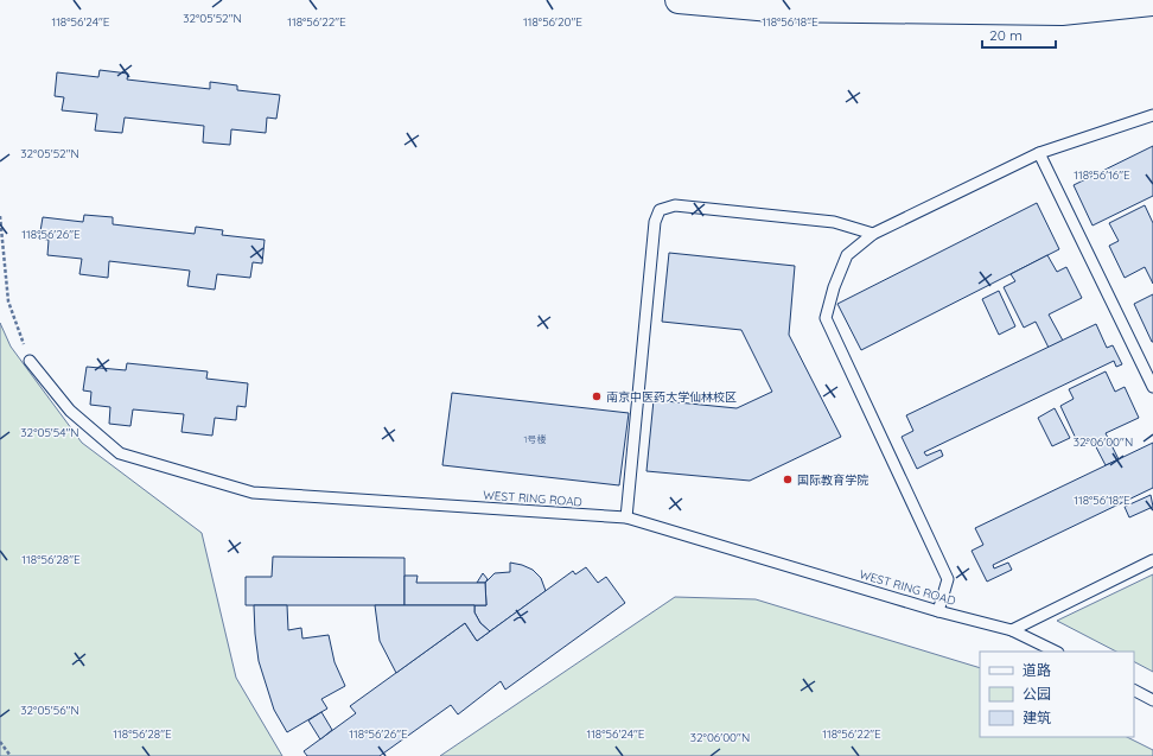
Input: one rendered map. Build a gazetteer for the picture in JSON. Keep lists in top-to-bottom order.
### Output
{
  "streets": {
    "lane": ["WEST RING ROAD"]
  },
  "places": ["南京中医药大学仙林校区", "国际教育学院"],
  "house_numbers": ["1号楼"],
  "legend": ["道路", "公园", "建筑"],
  "scale_bar": "20 m",
  "coordinates": [
    "32°05'52\"N",
    "118°56'24\"E",
    "118°56'22\"E",
    "118°56'20\"E",
    "118°56'18\"E",
    "118°56'16\"E",
    "118°56'26\"E",
    "32°05'54\"N",
    "32°06'00\"N",
    "118°56'28\"E",
    "32°05'56\"N"
  ]
}
